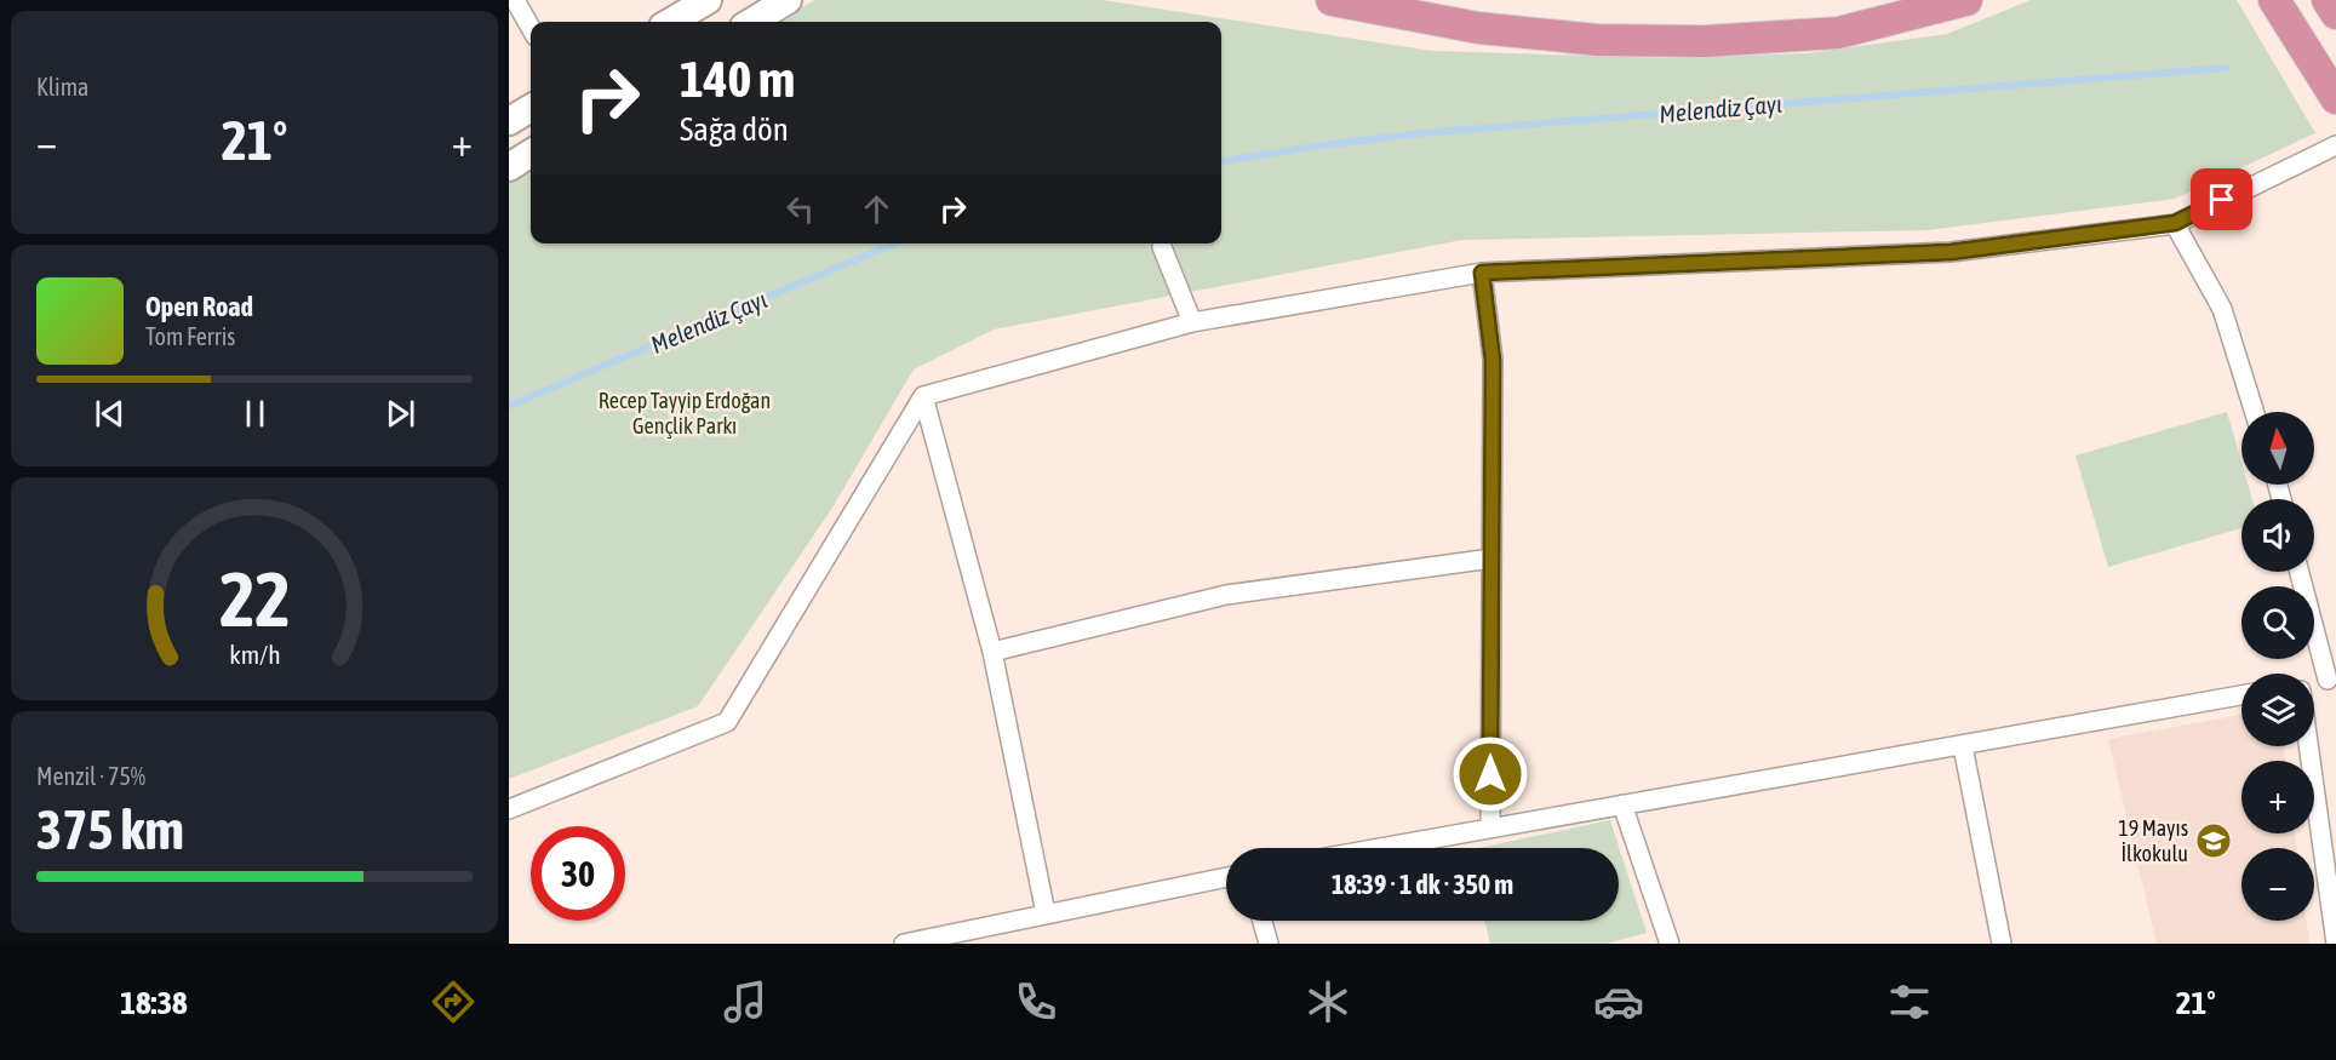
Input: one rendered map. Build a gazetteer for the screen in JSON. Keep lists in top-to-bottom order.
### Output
{
  "water": ["Melendiz Çayı"],
  "parks": ["Recep Tayyip Erdoğan Gençlik Parkı"],
  "places": {
    "school or university": ["19 Mayıs İlkokulu"]
  },
  "north": "top",
  "page": {
    "tile": [
      "Klima",
      ["Menzil · 75%", "375 km"]
    ],
    "turn": ["140 m", "Sağa dön"],
    "heat": ["−", "21°", "+"],
    "song": ["Open Road", "Tom Ferris"],
    "map_buttons": ["+", "−"],
    "limit": "30",
    "trip": "18:39 · 1 dk · 350 m",
    "tabs": ["18:38", "21°"],
    "gauge": ["22", "km/h"]
  }
}
